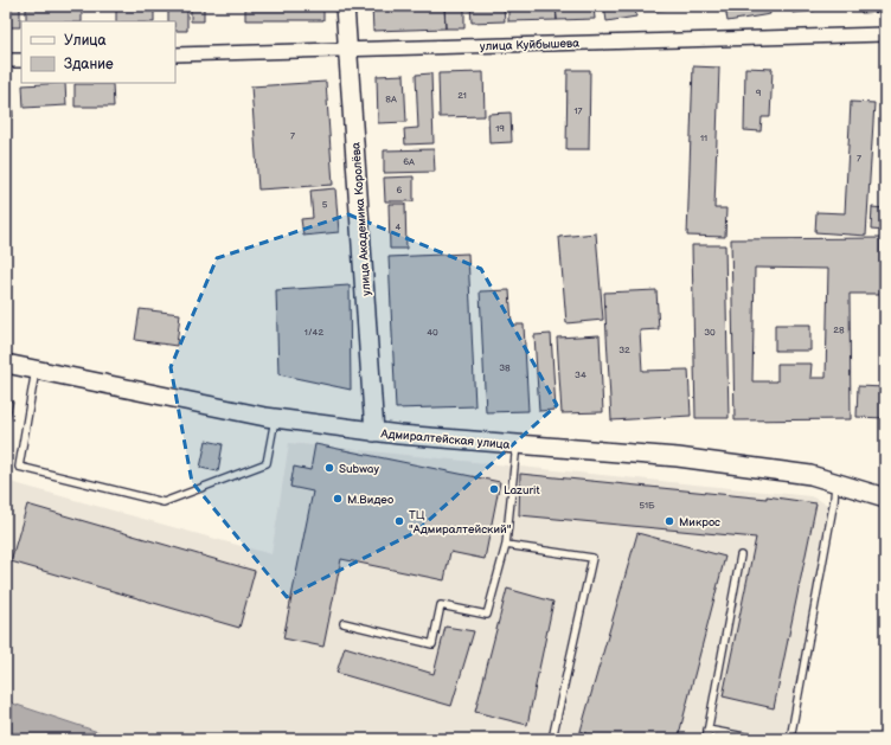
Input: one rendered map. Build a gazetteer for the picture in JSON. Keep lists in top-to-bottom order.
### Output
{
  "streets": {
    "main road": ["улица Академика Королёва", "Адмиралтейская улица"],
    "street": ["улица Куйбышева"]
  },
  "crossings": [
    ["улица Куйбышева", "улица Академика Королёва"],
    ["улица Академика Королёва", "Адмиралтейская улица"]
  ],
  "places": [
    "Subway",
    "Lazurit",
    "М.Видео",
    "ТЦ \"Адмиралтейский\"",
    "Микрос"
  ],
  "house_numbers": [
    "9",
    "21",
    "8А",
    "17",
    "19",
    "7",
    "11",
    "7",
    "6А",
    "6",
    "5",
    "4",
    "28",
    "1/42",
    "40",
    "30",
    "32",
    "38",
    "34",
    "51Б"
  ],
  "legend": ["Улица", "Здание"]
}
